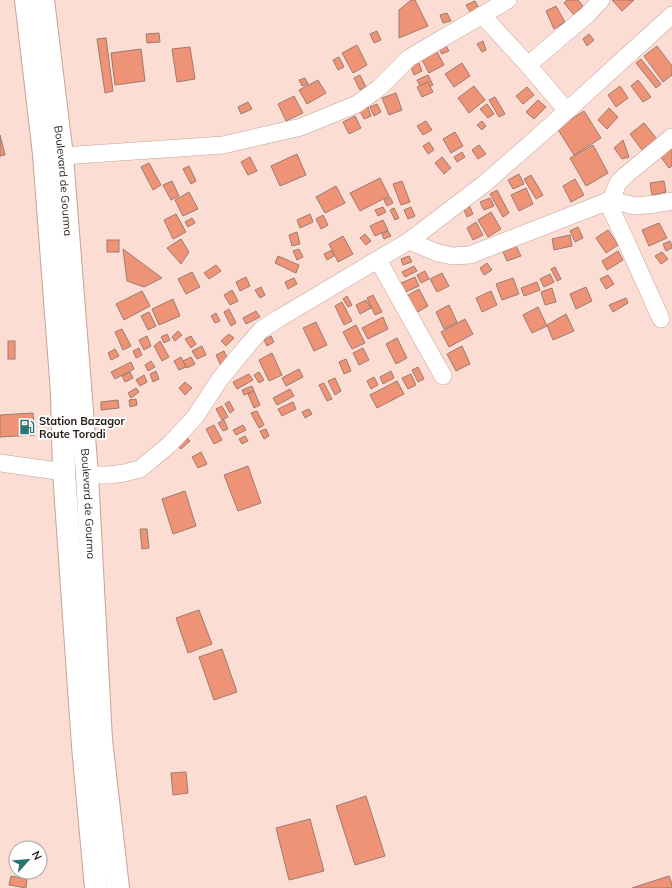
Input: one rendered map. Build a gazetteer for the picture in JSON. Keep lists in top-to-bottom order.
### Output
{
  "streets": {
    "highway": ["Boulevard de Gourma"]
  },
  "places": {
    "fuel station": ["Station Bazagor Route Torodi"]
  },
  "north": "top right"
}
